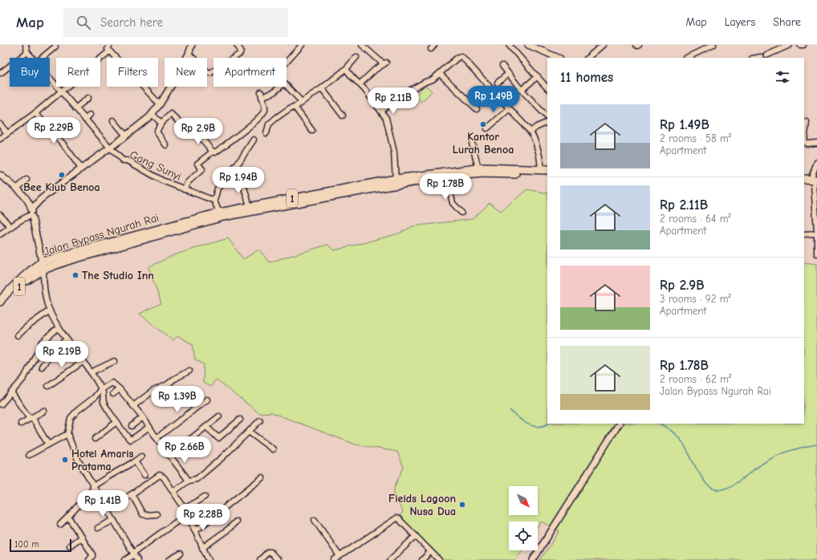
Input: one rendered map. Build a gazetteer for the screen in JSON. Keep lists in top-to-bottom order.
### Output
{
  "streets": {
    "highway": ["1", "Jalan Bypass Ngurah Rai"],
    "street": ["Gang Sunyi"]
  },
  "crossings": [
    ["1", "Jalan Bypass Ngurah Rai"]
  ],
  "places": [
    "Kantor Lurah Benoa",
    "Bee Klub Benoa",
    "The Studio Inn",
    "Hotel Amaris Pratama",
    "Fields Lagoon Nusa Dua"
  ],
  "scale_bar": "100 m",
  "north": "bottom right",
  "page": {
    "header": "Map",
    "search": "Search here",
    "nav": ["Map", "Layers", "Share"],
    "chip": [
      "Buy",
      "Rent",
      "Filters",
      "New",
      "Apartment"
    ],
    "heading": "11 homes",
    "price": [
      "Rp 1.49B",
      "Rp 2.11B",
      "Rp 2.29B",
      "Rp 2.9B",
      "Rp 1.94B",
      "Rp 1.78B",
      "Rp 2.19B",
      "Rp 1.39B",
      "Rp 2.66B",
      "Rp 1.41B",
      "Rp 2.28B"
    ],
    "list": [
      {
        "name": "Rp 1.49B",
        "note": "2 rooms · 58 m² · Apartment"
      },
      {
        "name": "Rp 2.11B",
        "note": "2 rooms · 64 m² · Apartment"
      },
      {
        "name": "Rp 2.9B",
        "note": "3 rooms · 92 m² · Apartment"
      },
      {
        "name": "Rp 1.78B",
        "note": "2 rooms · 62 m² · Jalan Bypass Ngurah Rai"
      }
    ],
    "scale": "100 m"
  }
}
